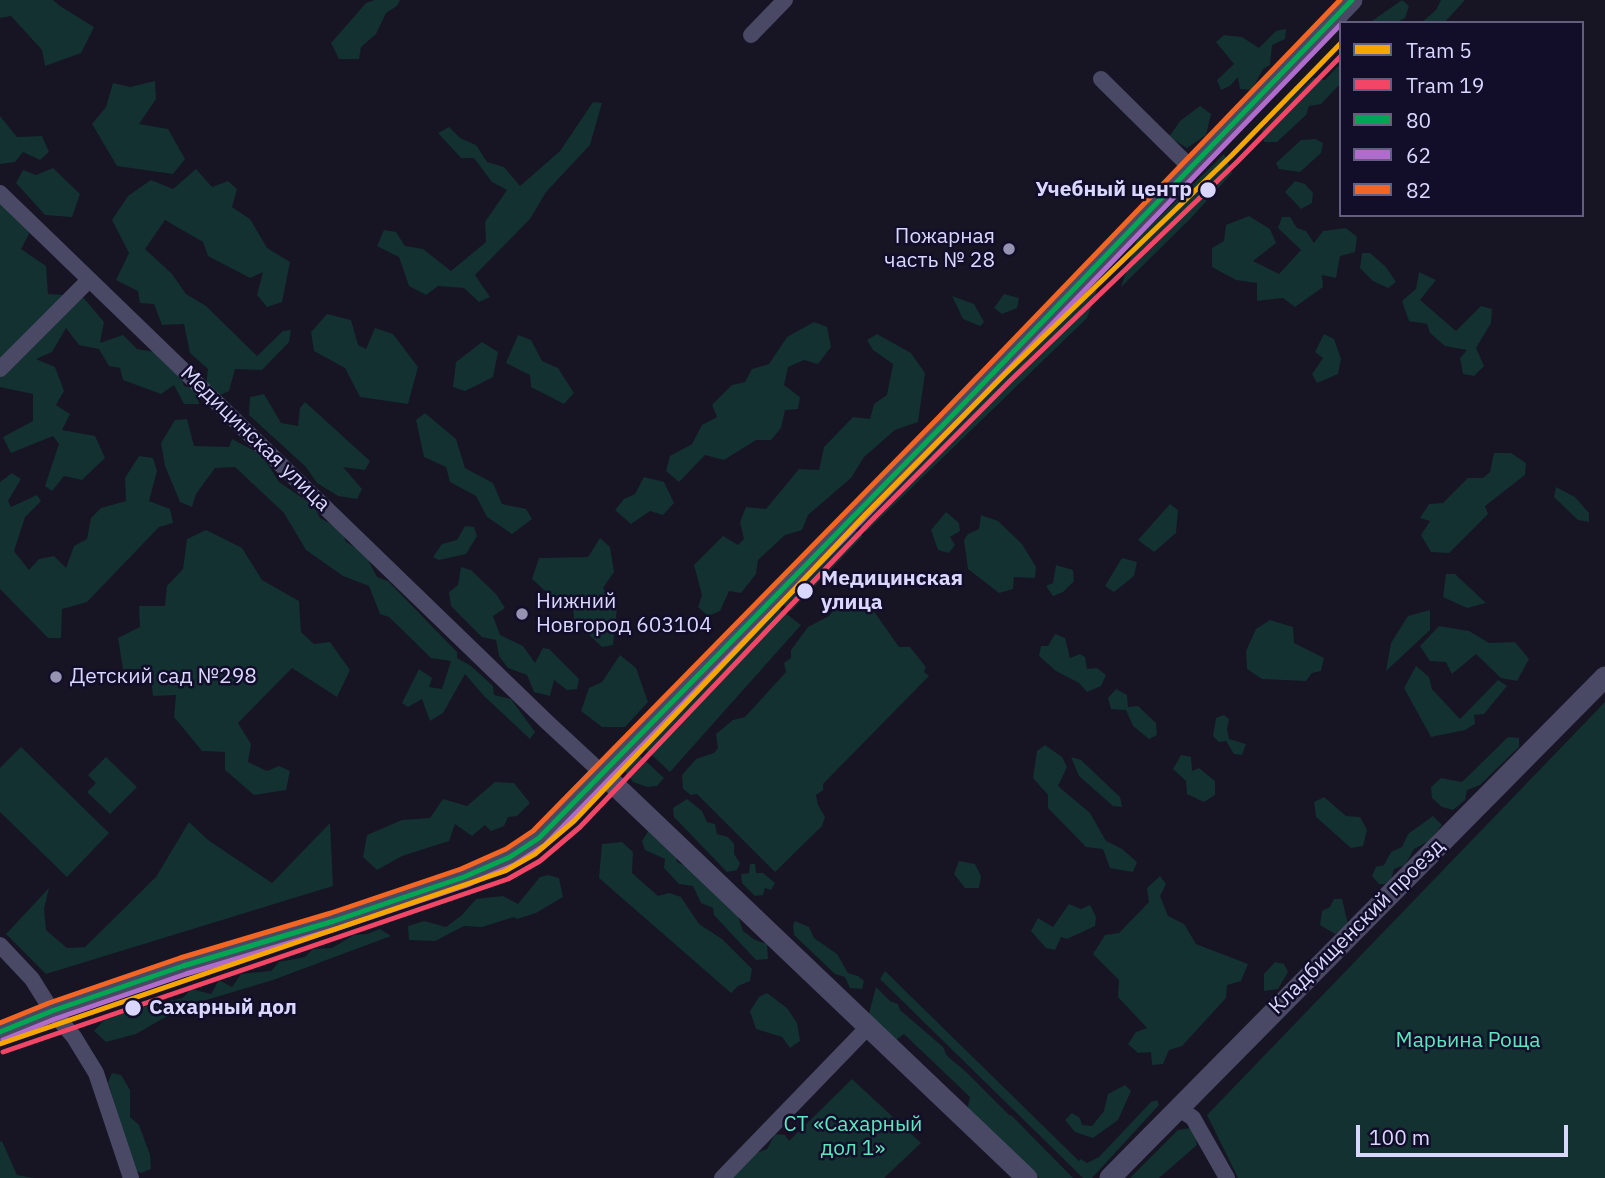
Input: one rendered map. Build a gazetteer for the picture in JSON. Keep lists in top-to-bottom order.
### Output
{
  "streets": {
    "street": ["Медицинская улица", "Кладбищенский проезд"]
  },
  "parks": ["Марьина Роща", "СТ «Сахарный дол 1»"],
  "places": [
    "Учебный центр",
    "Пожарная часть № 28",
    "Медицинская улица",
    "Нижний Новгород 603104",
    "Детский сад №298",
    "Сахарный дол"
  ],
  "lines": [
    "transit line 80",
    "transit line 82",
    "transit line 62",
    "tram line 5",
    "tram line 19"
  ],
  "legend": [
    "Tram 5",
    "Tram 19",
    "80",
    "62",
    "82"
  ],
  "scale_bar": "100 m"
}
